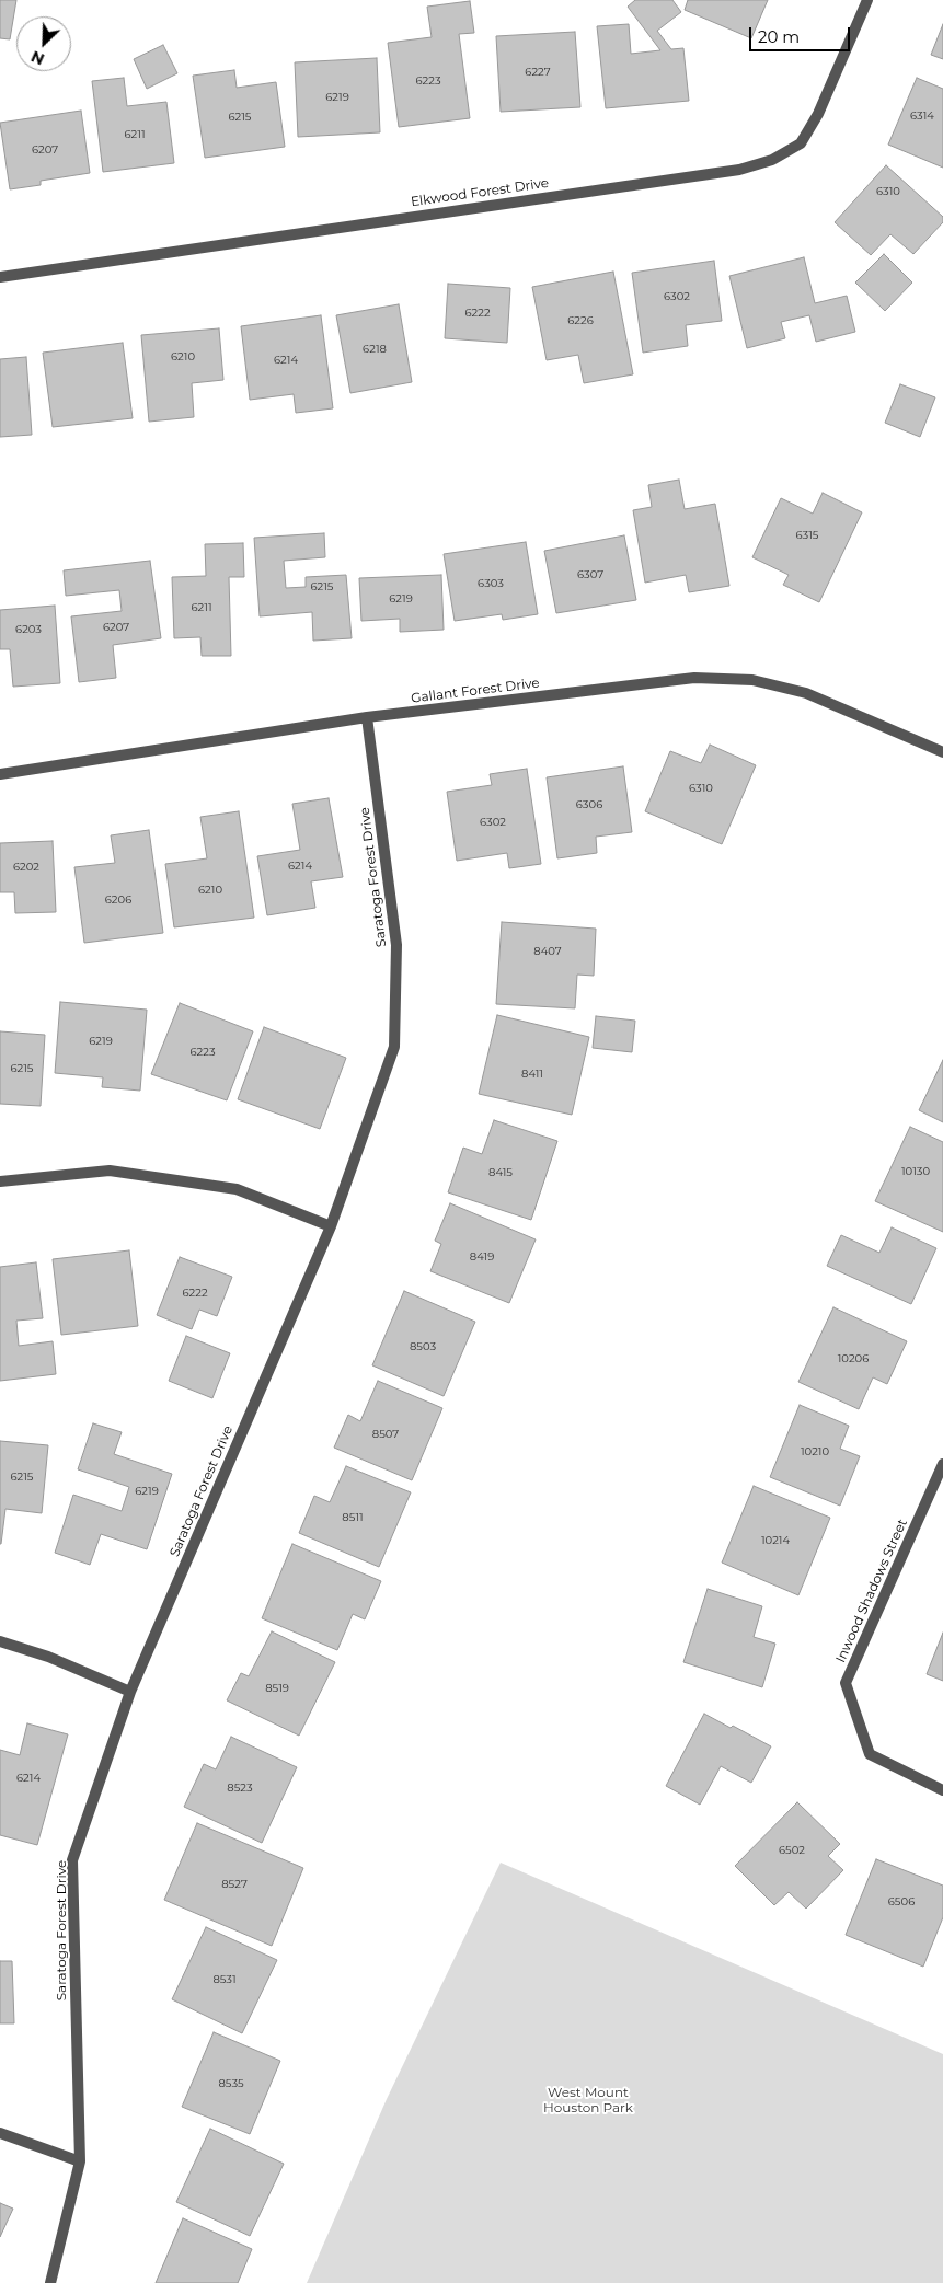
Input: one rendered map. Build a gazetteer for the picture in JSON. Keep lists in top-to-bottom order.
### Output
{
  "streets": {
    "street": [
      "Elkwood Forest Drive",
      "Gallant Forest Drive",
      "Saratoga Forest Drive",
      "Inwood Shadows Street"
    ]
  },
  "crossings": [
    ["Gallant Forest Drive", "Saratoga Forest Drive"]
  ],
  "parks": ["West Mount Houston Park"],
  "house_numbers": [
    "6227",
    "6223",
    "6219",
    "6314",
    "6215",
    "6211",
    "6207",
    "6310",
    "6302",
    "6222",
    "6226",
    "6218",
    "6210",
    "6214",
    "6315",
    "6307",
    "6303",
    "6215",
    "6219",
    "6211",
    "6207",
    "6203",
    "6310",
    "6306",
    "6302",
    "6214",
    "6202",
    "6210",
    "6206",
    "8407",
    "6219",
    "6223",
    "6215",
    "8411",
    "10130",
    "8415",
    "8419",
    "6222",
    "8503",
    "10206",
    "8507",
    "10210",
    "6215",
    "6219",
    "8511",
    "10214",
    "8519",
    "6214",
    "8523",
    "6502",
    "8527",
    "6506",
    "8531",
    "8535"
  ],
  "scale_bar": "20 m",
  "north": "bottom left"
}
